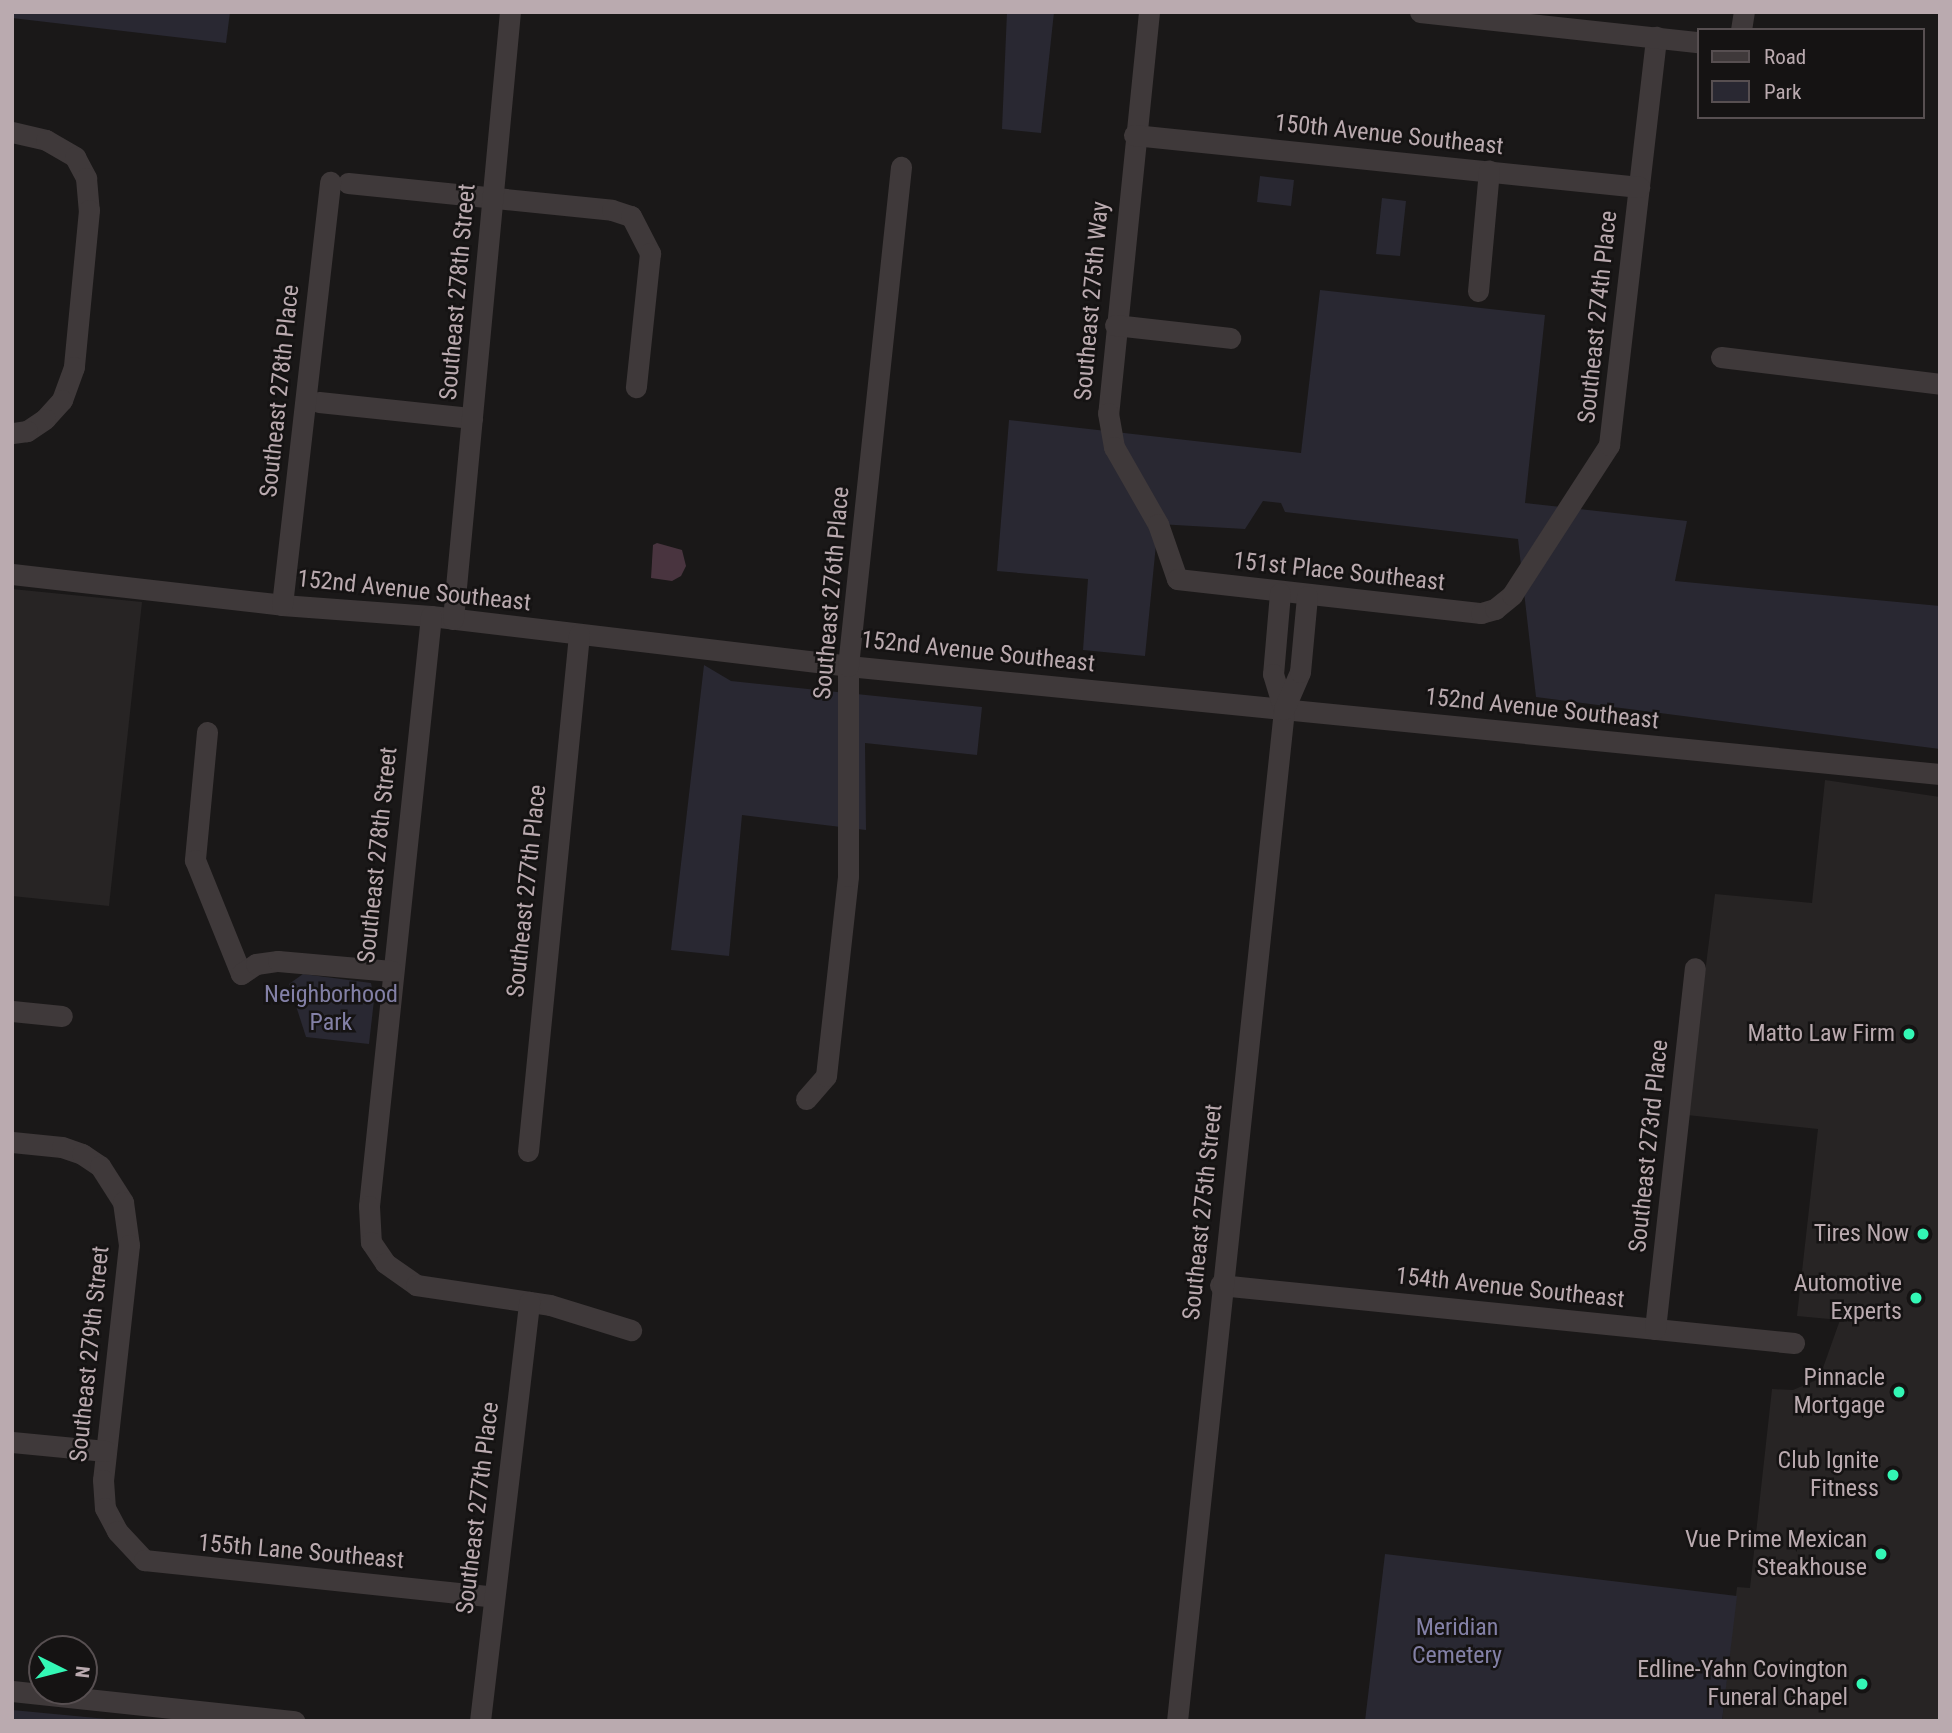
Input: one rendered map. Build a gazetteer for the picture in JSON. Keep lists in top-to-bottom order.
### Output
{
  "streets": {
    "street": [
      "150th Avenue Southeast",
      "Southeast 278th Street",
      "Southeast 275th Way",
      "Southeast 274th Place",
      "Southeast 278th Place",
      "151st Place Southeast",
      "152nd Avenue Southeast",
      "Southeast 276th Place",
      "Southeast 277th Place",
      "Southeast 273rd Place",
      "Southeast 275th Street",
      "154th Avenue Southeast",
      "Southeast 279th Street",
      "155th Lane Southeast"
    ]
  },
  "crossings": [
    ["150th Avenue Southeast", "Southeast 275th Way"],
    ["150th Avenue Southeast", "Southeast 274th Place"],
    ["Southeast 278th Street", "Southeast 278th Place"],
    ["Southeast 278th Street", "152nd Avenue Southeast"],
    ["Southeast 278th Street", "Southeast 277th Place"],
    ["Southeast 275th Way", "151st Place Southeast"],
    ["Southeast 274th Place", "151st Place Southeast"],
    ["Southeast 278th Place", "152nd Avenue Southeast"],
    ["151st Place Southeast", "Southeast 275th Street"],
    ["152nd Avenue Southeast", "Southeast 276th Place"],
    ["152nd Avenue Southeast", "Southeast 277th Place"],
    ["152nd Avenue Southeast", "Southeast 275th Street"],
    ["Southeast 277th Place", "155th Lane Southeast"],
    ["Southeast 273rd Place", "154th Avenue Southeast"],
    ["Southeast 275th Street", "154th Avenue Southeast"],
    ["Southeast 279th Street", "155th Lane Southeast"]
  ],
  "parks": ["Neighborhood Park", "Meridian Cemetery"],
  "places": [
    "Matto Law Firm",
    "Tires Now",
    "Automotive Experts",
    "Pinnacle Mortgage",
    "Club Ignite Fitness",
    "Vue Prime Mexican Steakhouse",
    "Edline-Yahn Covington Funeral Chapel"
  ],
  "legend": ["Road", "Park"],
  "north": "right"
}
